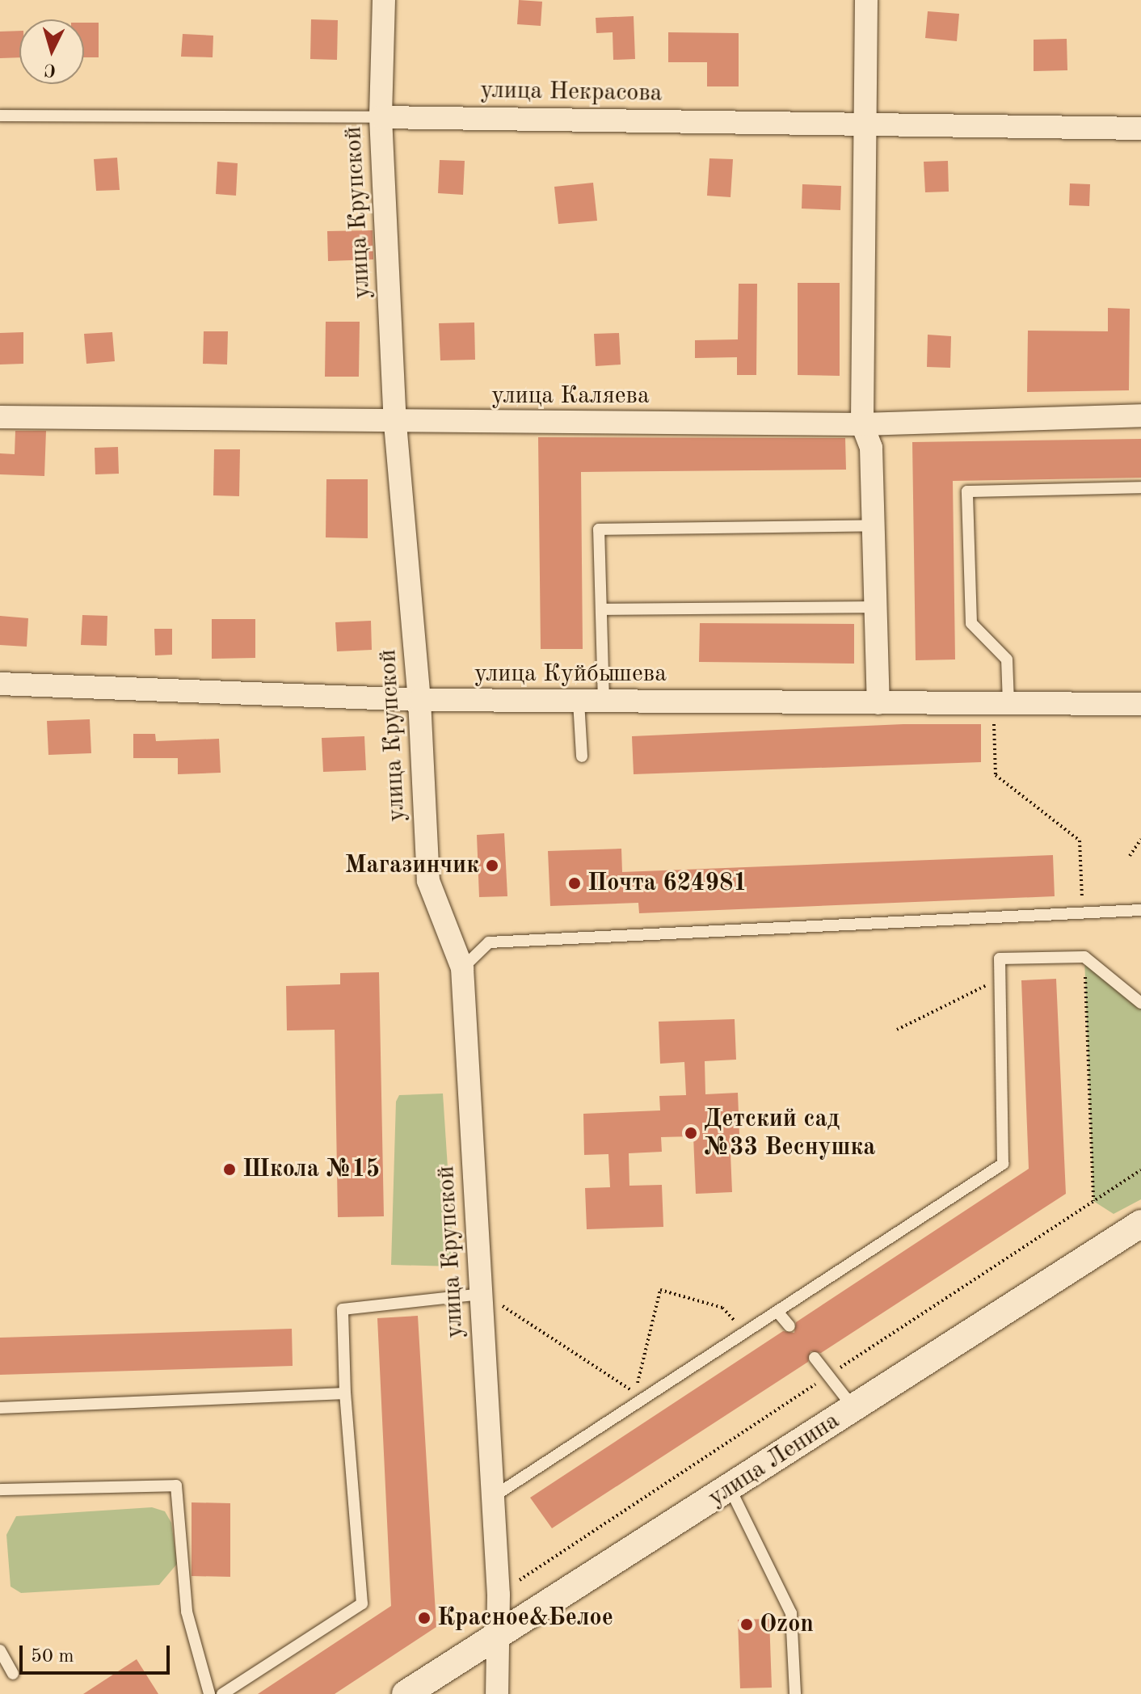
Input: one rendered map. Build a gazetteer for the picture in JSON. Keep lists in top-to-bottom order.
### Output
{
  "streets": {
    "street": [
      "улица Некрасова",
      "улица Крупской",
      "улица Каляева",
      "улица Куйбышева",
      "улица Ленина"
    ]
  },
  "crossings": [
    ["улица Некрасова", "улица Крупской"],
    ["улица Крупской", "улица Каляева"],
    ["улица Крупской", "улица Куйбышева"],
    ["улица Крупской", "улица Ленина"]
  ],
  "places": [
    "Магазинчик",
    "Почта 624981",
    "Детский сад №33 Веснушка",
    "Школа №15",
    "Красное&Белое",
    "Ozon"
  ],
  "scale_bar": "50 m",
  "north": "bottom"
}
